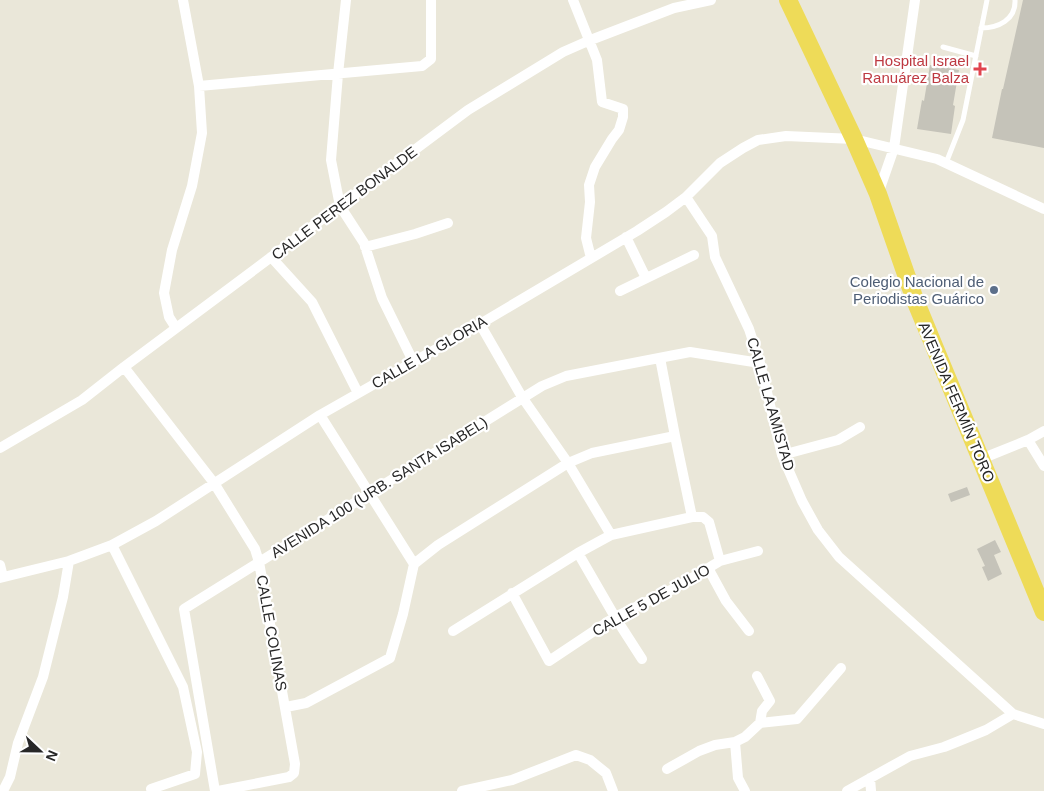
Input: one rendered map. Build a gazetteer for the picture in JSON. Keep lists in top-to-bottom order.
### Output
{
  "streets": {
    "highway": ["AVENIDA FERMÍN TORO"],
    "street": [
      "CALLE PEREZ BONALDE",
      "CALLE LA GLORIA",
      "CALLE LA AMISTAD",
      "AVENIDA 100 (URB. SANTA ISABEL)",
      "CALLE 5 DE JULIO",
      "CALLE COLINAS"
    ]
  },
  "crossings": [
    ["CALLE PEREZ BONALDE", "CALLE COLINAS"],
    ["CALLE LA GLORIA", "AVENIDA FERMÍN TORO"],
    ["CALLE LA GLORIA", "CALLE LA AMISTAD"],
    ["CALLE LA GLORIA", "CALLE COLINAS"],
    ["CALLE LA AMISTAD", "AVENIDA 100 (URB. SANTA ISABEL)"],
    ["AVENIDA 100 (URB. SANTA ISABEL)", "CALLE COLINAS"]
  ],
  "places": {
    "health": ["Hospital Israel Ranuárez Balza"],
    "other": ["Colegio Nacional de Periodistas Guárico"]
  },
  "north": "right"
}
